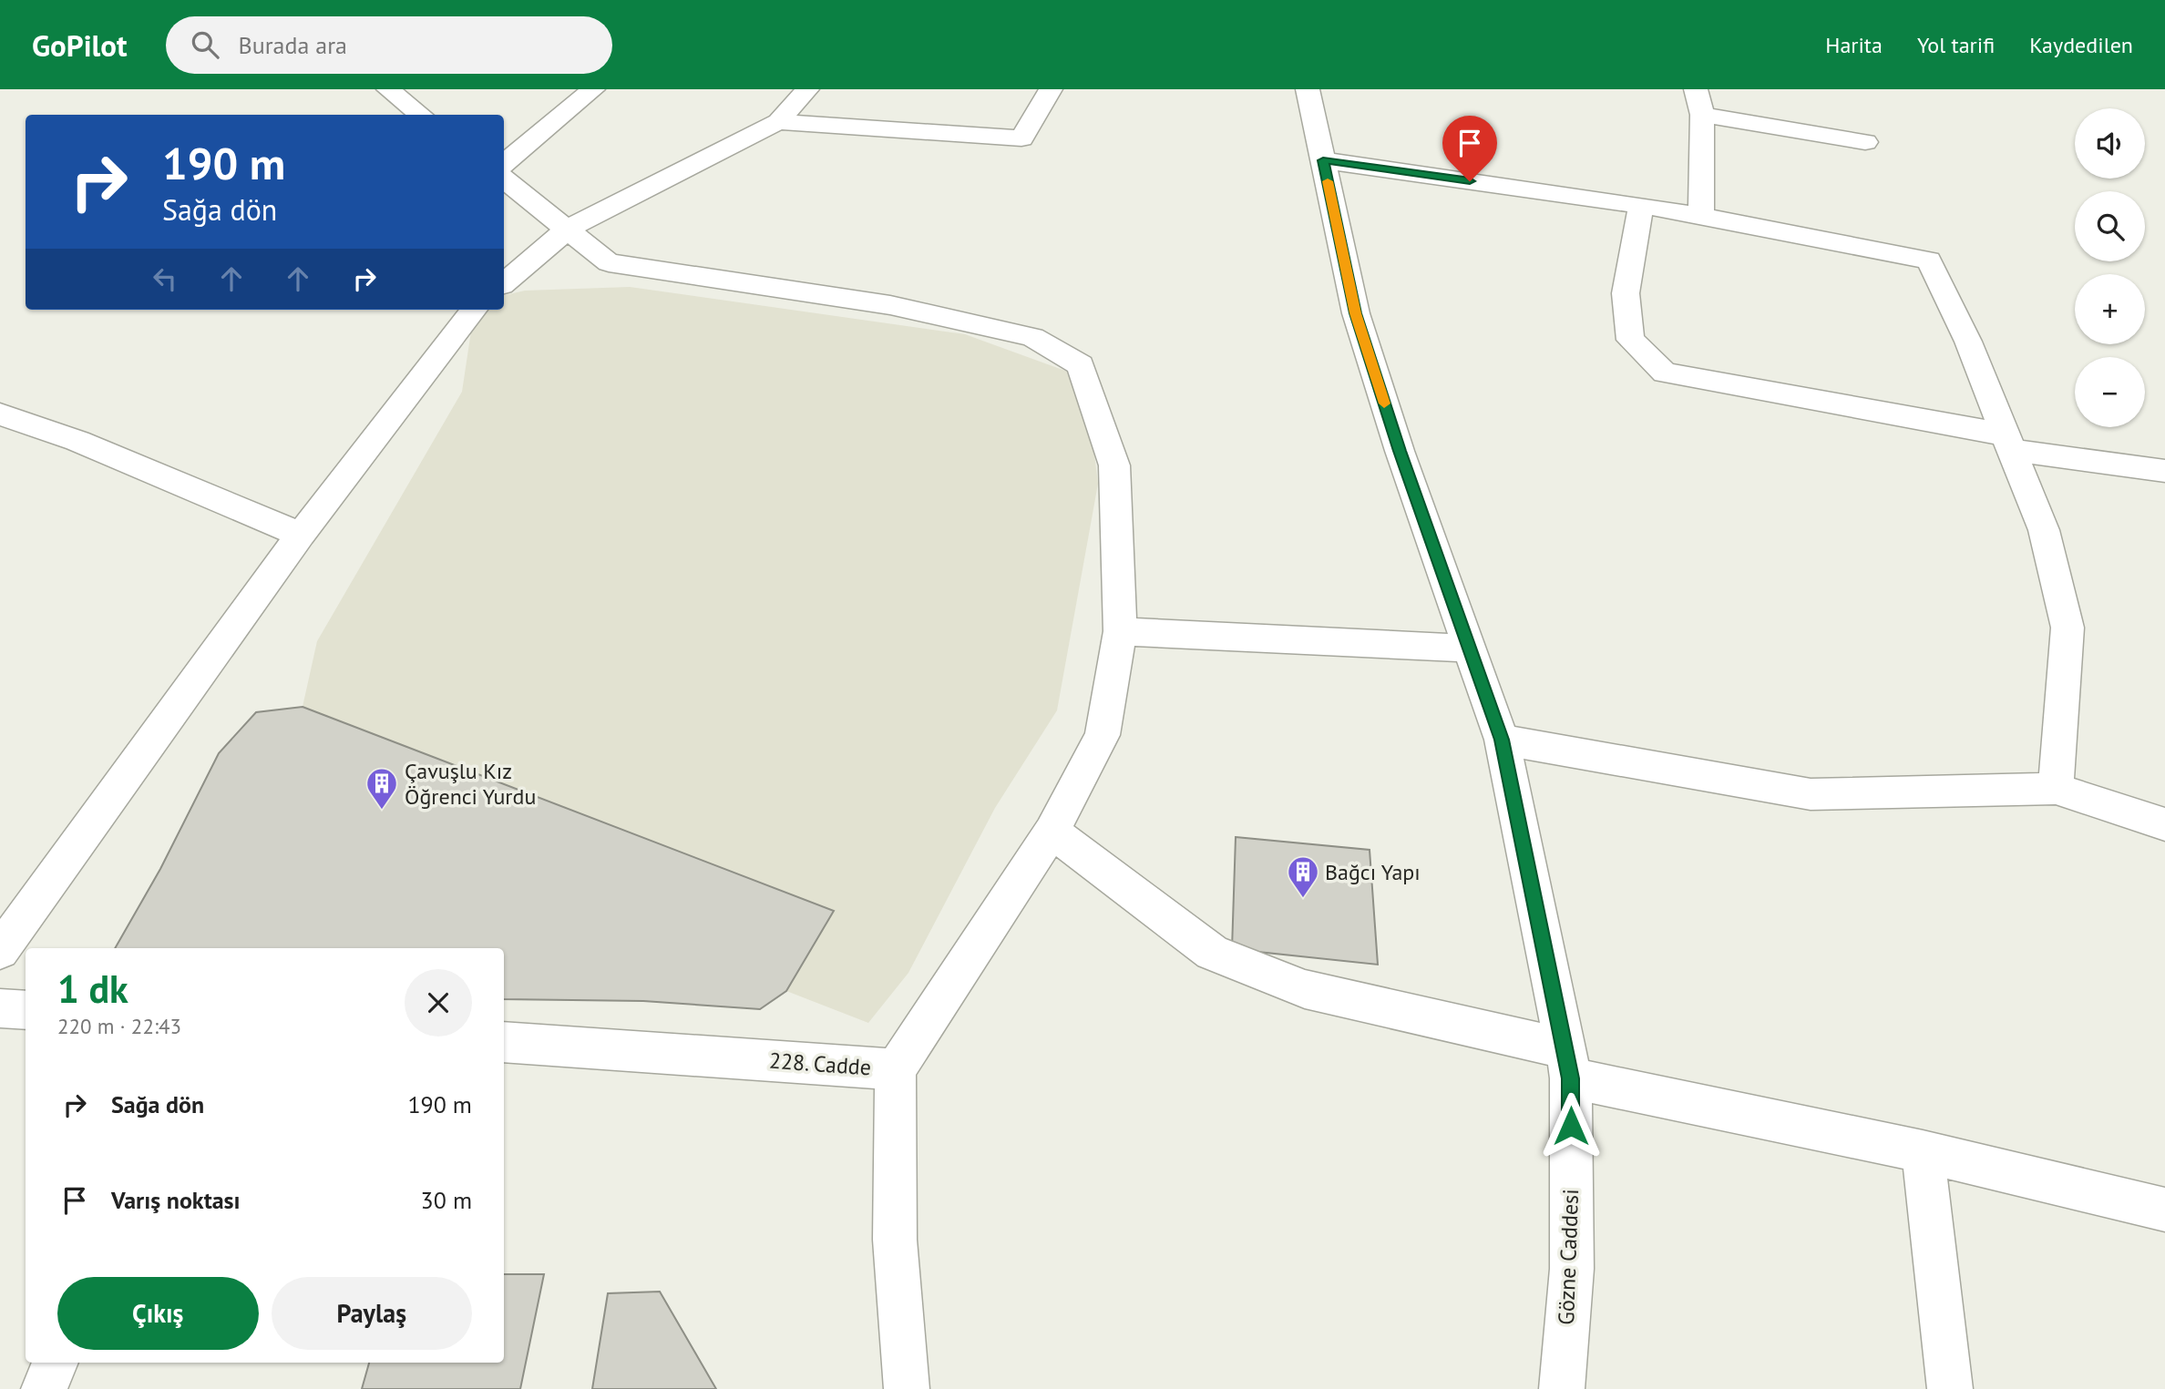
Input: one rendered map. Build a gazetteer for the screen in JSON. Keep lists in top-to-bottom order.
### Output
{
  "streets": {
    "street": ["228. Cadde", "Gözne Caddesi"]
  },
  "places": {
    "building": ["Çavuşlu Kız Öğrenci Yurdu", "Bağcı Yapı"]
  },
  "page": {
    "header": "GoPilot",
    "search": "Burada ara",
    "nav": ["Harita", "Yol tarifi", "Kaydedilen"],
    "map_buttons": ["+", "−"],
    "turn": ["190 m", "Sağa dön"],
    "heading": ["1 dk", "220 m · 22:43"],
    "list": [
      {
        "name": "Sağa dön",
        "value": "190 m"
      },
      {
        "name": "Varış noktası",
        "value": "30 m"
      }
    ],
    "buttons": ["Çıkış", "Paylaş"]
  }
}
